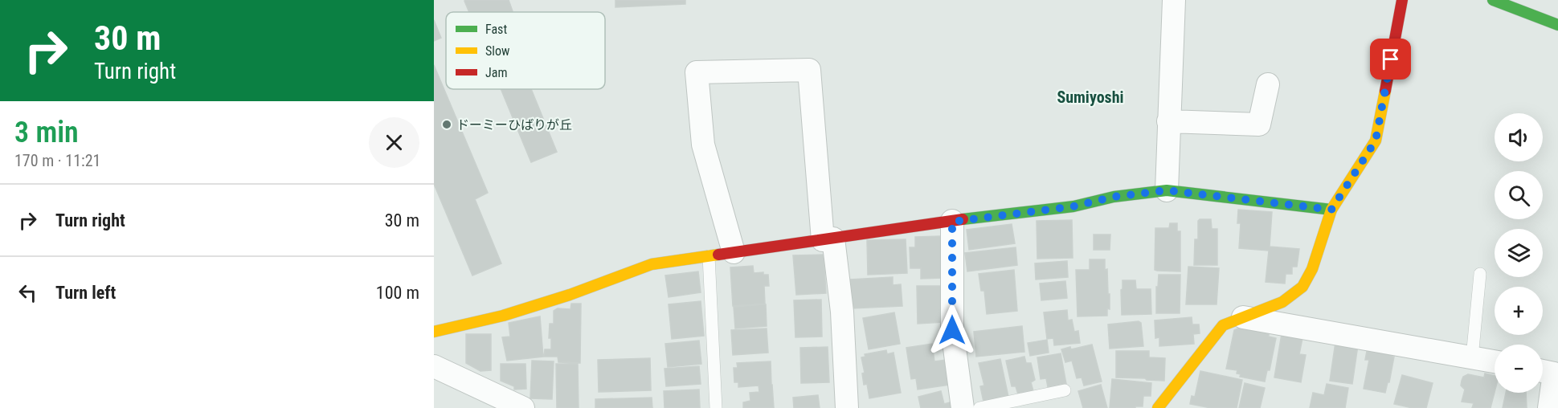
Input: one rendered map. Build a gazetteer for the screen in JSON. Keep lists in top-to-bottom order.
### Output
{
  "districts": ["Sumiyoshi"],
  "places": ["ドーミーひばりが丘"],
  "legend": ["Fast", "Slow", "Jam"],
  "page": {
    "turn": ["30 m", "Turn right"],
    "heading": ["3 min", "170 m · 11:21"],
    "map_buttons": ["+", "−"],
    "list": [
      {
        "name": "Turn right",
        "value": "30 m"
      },
      {
        "name": "Turn left",
        "value": "100 m"
      }
    ]
  }
}
